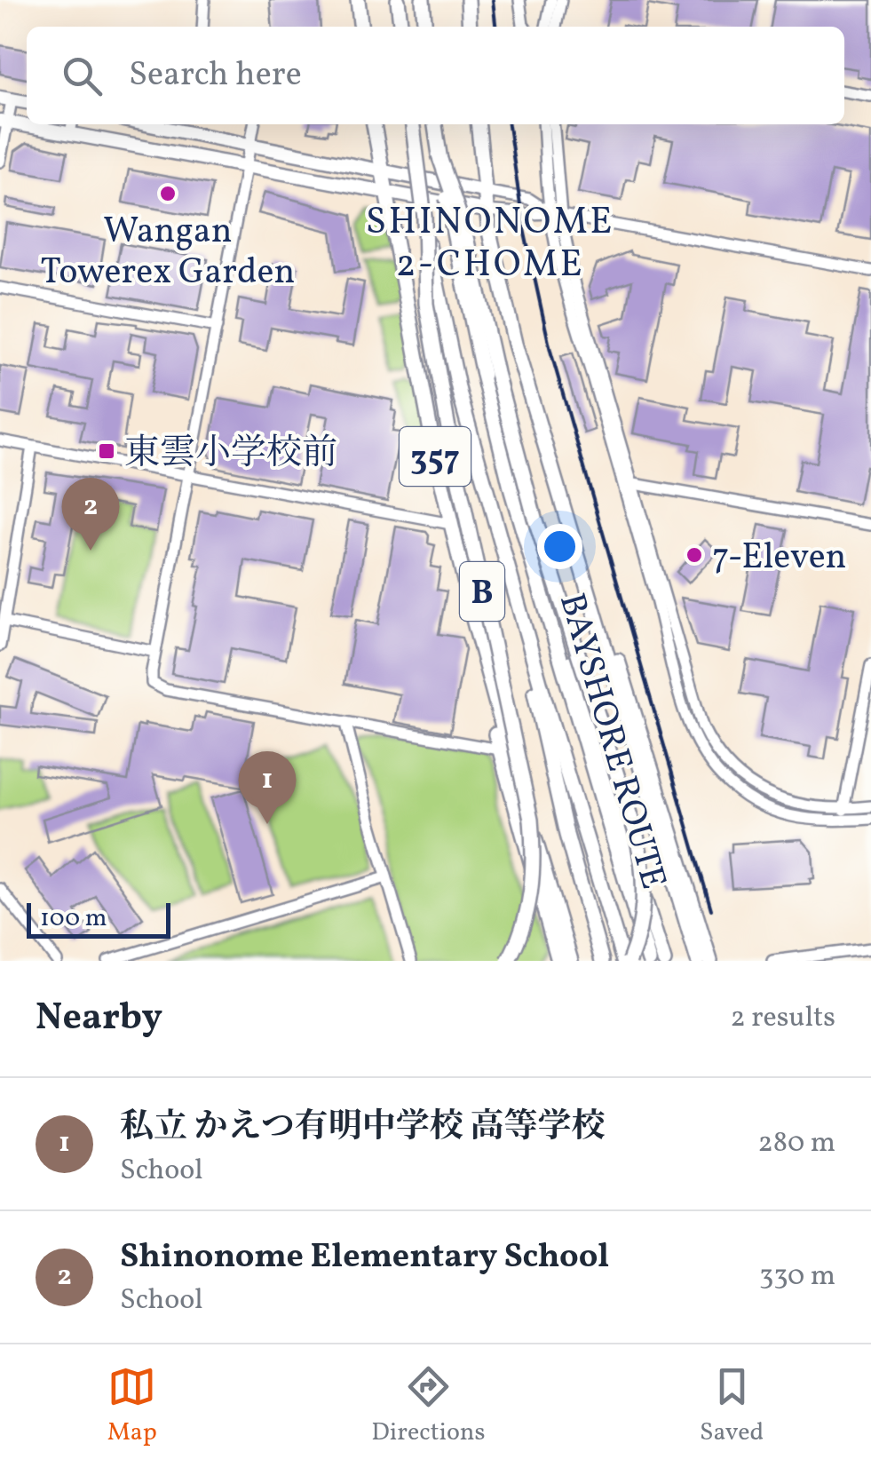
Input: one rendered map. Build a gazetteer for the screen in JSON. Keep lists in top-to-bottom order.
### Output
{
  "streets": {
    "highway": ["357", "B", "BAYSHORE ROUTE"]
  },
  "crossings": [
    ["B", "BAYSHORE ROUTE"]
  ],
  "districts": ["SHINONOME 2-CHOME"],
  "places": {
    "other": ["Wangan Towerex Garden", "7-Eleven"],
    "transit": ["東雲小学校前"]
  },
  "scale_bar": "100 m",
  "page": {
    "search": "Search here",
    "pins": ["2", "1"],
    "scale": "100 m",
    "heading": ["Nearby", "2 results"],
    "list": [
      {
        "mark": "1",
        "name": "私立 かえつ有明中学校 高等学校",
        "note": "School",
        "value": "280 m"
      },
      {
        "mark": "2",
        "name": "Shinonome Elementary School",
        "note": "School",
        "value": "330 m"
      }
    ],
    "nav": ["Map", "Directions", "Saved"]
  }
}
